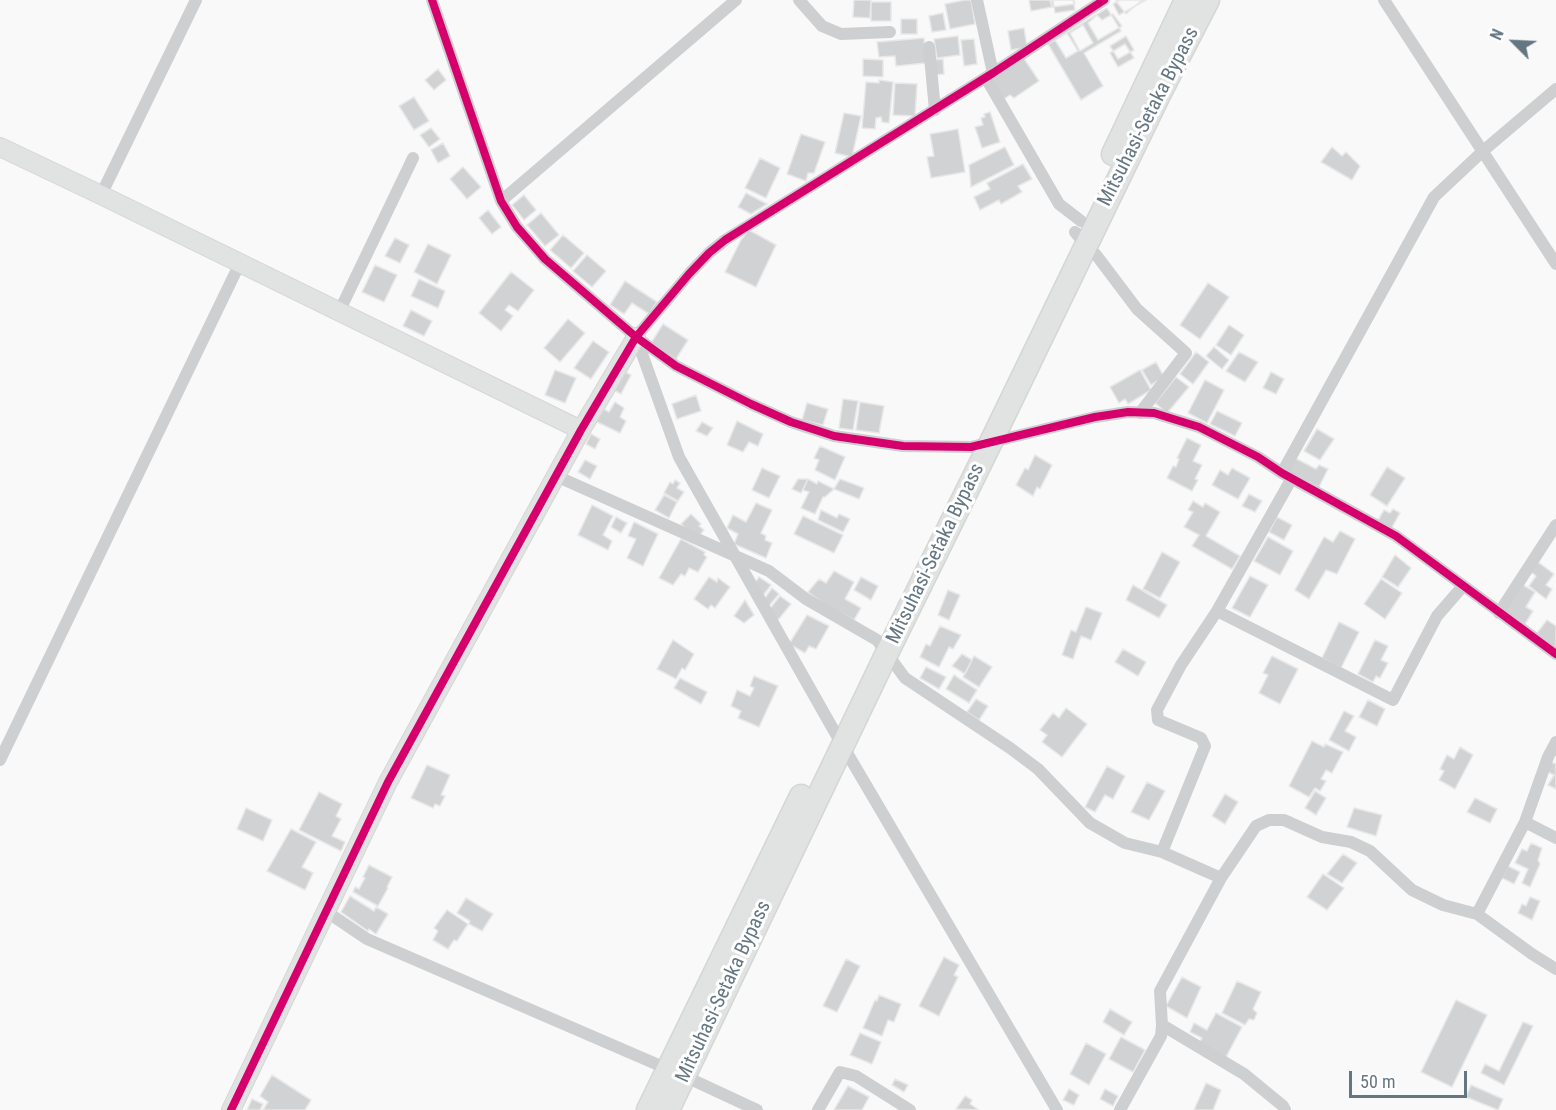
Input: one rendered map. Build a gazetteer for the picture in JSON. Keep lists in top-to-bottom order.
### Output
{
  "streets": {
    "highway": ["Mitsuhasi-Setaka Bypass"]
  },
  "scale_bar": "50 m",
  "north": "top left"
}
